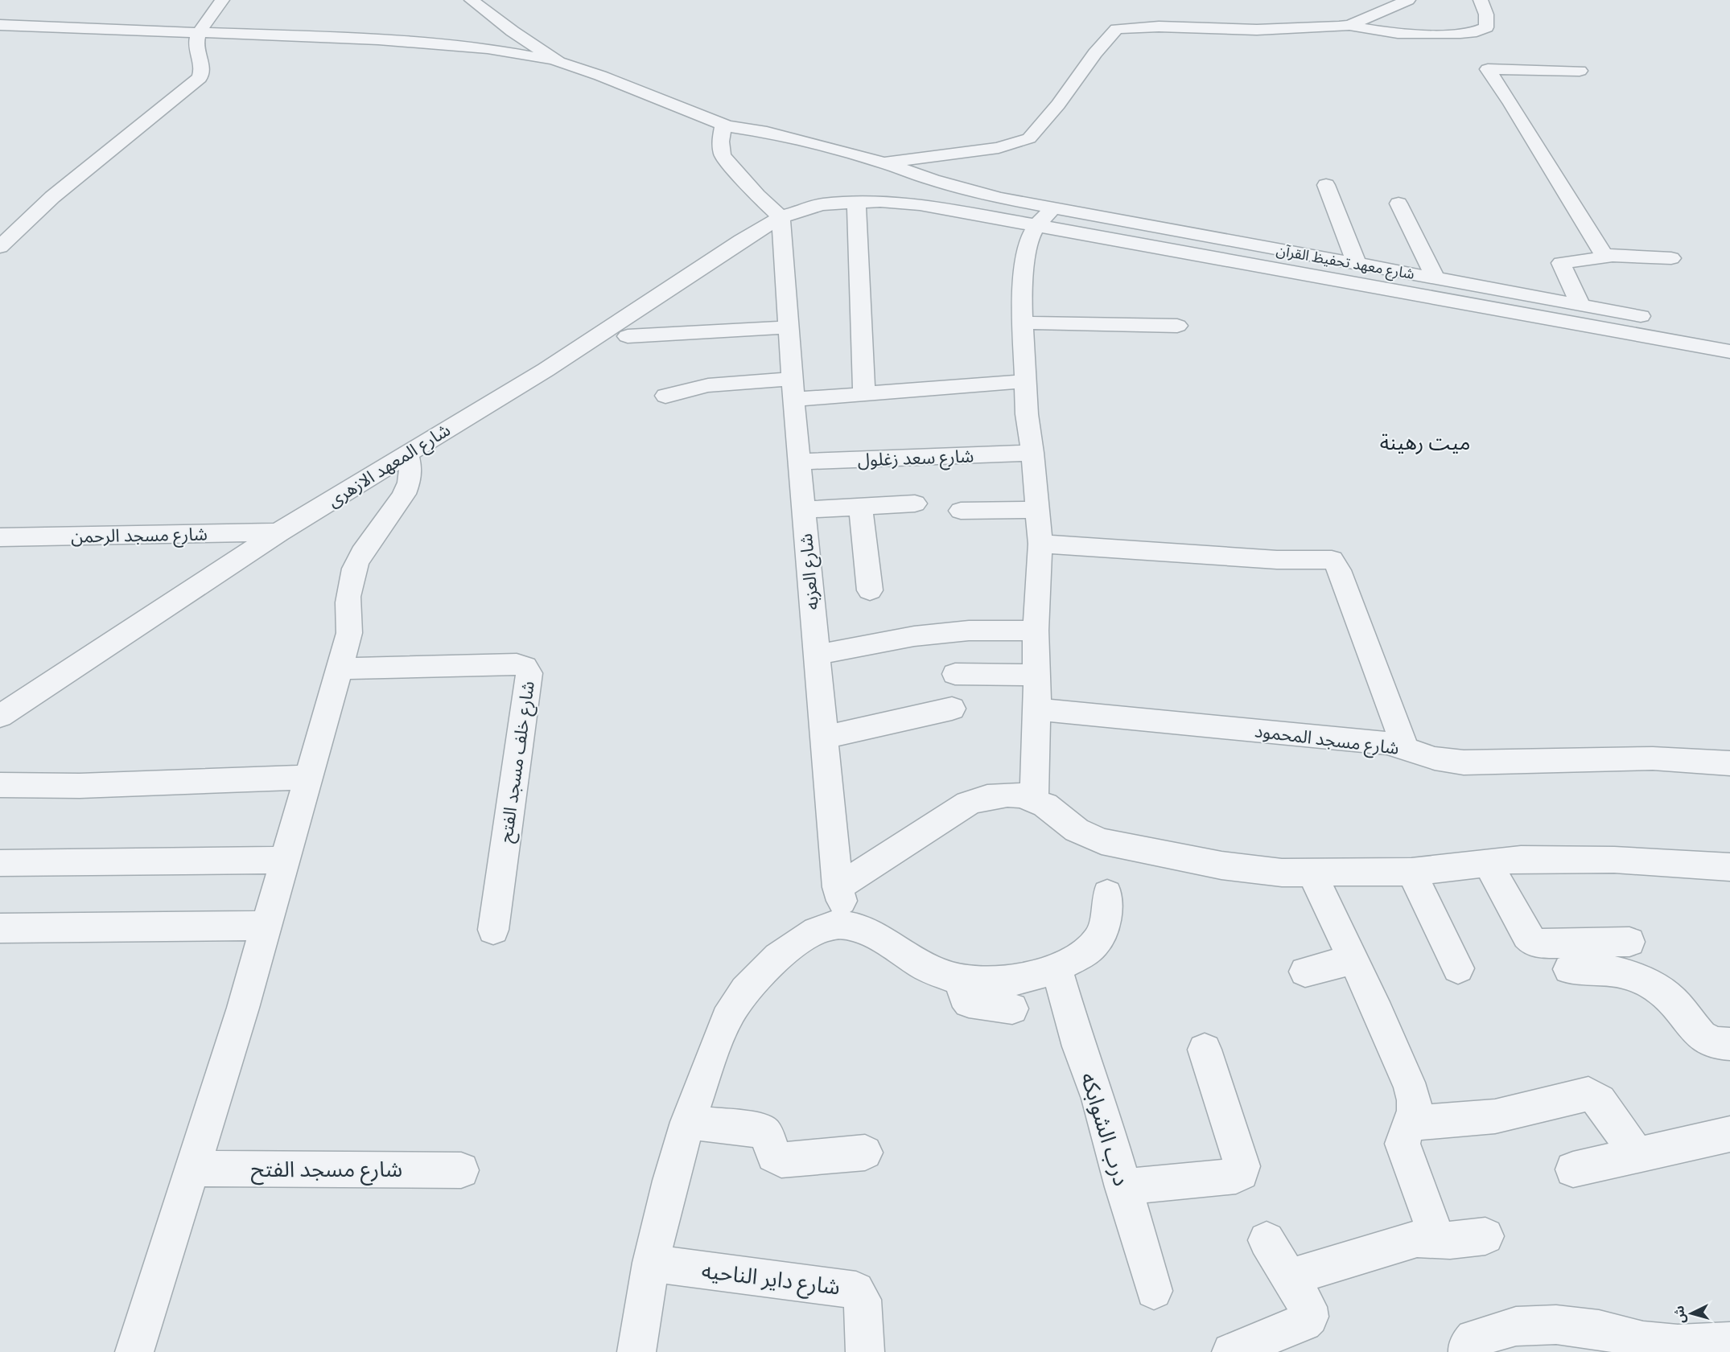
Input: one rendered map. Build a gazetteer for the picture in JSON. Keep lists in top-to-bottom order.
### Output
{
  "streets": {
    "street": [
      "شارع معهد تحفيظ القرآن",
      "شارع سعد زغلول",
      "شارع المعهد الازهرى",
      "شارع مسجد الرحمن",
      "شارع العزبه",
      "شارع مسجد المحمود",
      "شارع خلف مسجد الفتح",
      "درب الشوابكه",
      "شارع مسجد الفتح",
      "شارع داير الناحيه"
    ]
  },
  "crossings": [
    ["شارع سعد زغلول", "شارع العزبه"],
    ["شارع المعهد الازهرى", "شارع مسجد الرحمن"],
    ["شارع المعهد الازهرى", "شارع العزبه"]
  ],
  "districts": ["ميت رهينة"],
  "north": "left"
}
